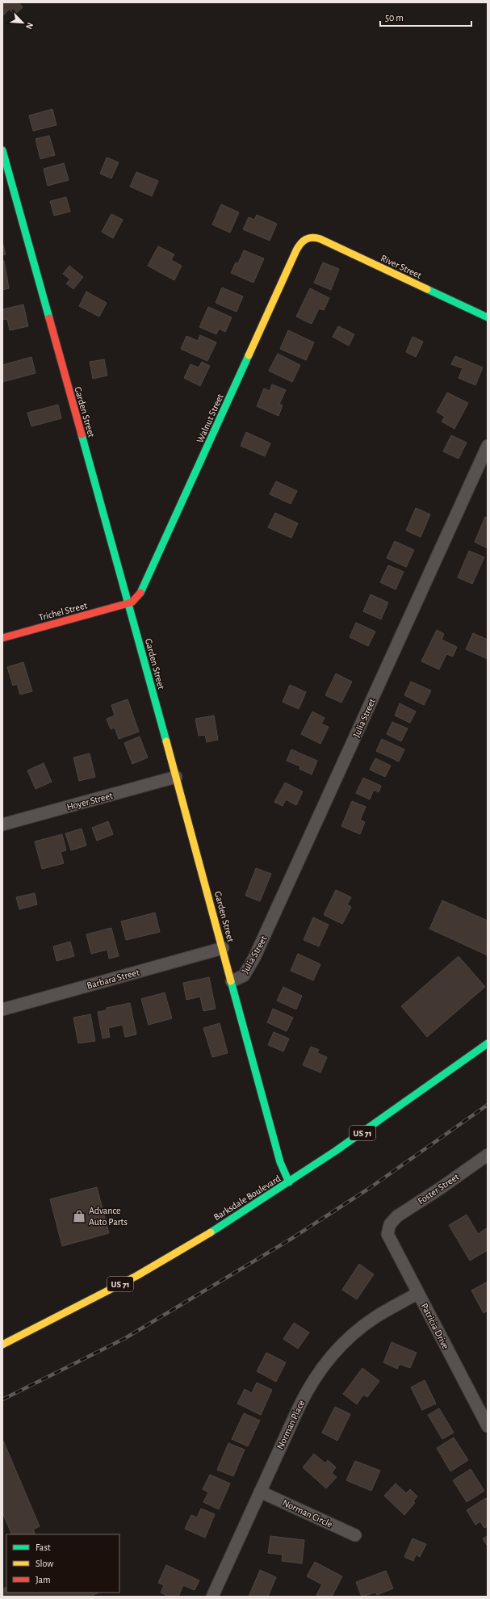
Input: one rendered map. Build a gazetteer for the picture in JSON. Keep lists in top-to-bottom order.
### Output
{
  "streets": {
    "street": [
      "River Street",
      "Garden Street",
      "Walnut Street",
      "Trichel Street",
      "Julia Street",
      "Hoyer Street",
      "Barbara Street",
      "US 71",
      "Foster Street",
      "Barksdale Boulevard",
      "Patricia Drive",
      "Norman Place",
      "Norman Circle"
    ]
  },
  "crossings": [
    ["River Street", "Walnut Street"],
    ["Garden Street", "Walnut Street"],
    ["Garden Street", "Trichel Street"],
    ["Garden Street", "Julia Street"],
    ["Garden Street", "Hoyer Street"],
    ["Garden Street", "Barbara Street"],
    ["Garden Street", "Barksdale Boulevard"],
    ["Walnut Street", "Trichel Street"],
    ["Foster Street", "Patricia Drive"],
    ["Patricia Drive", "Norman Place"],
    ["Norman Place", "Norman Circle"]
  ],
  "places": {
    "shop": ["Advance Auto Parts"]
  },
  "legend": ["Fast", "Slow", "Jam"],
  "scale_bar": "50 m",
  "north": "bottom right"
}
